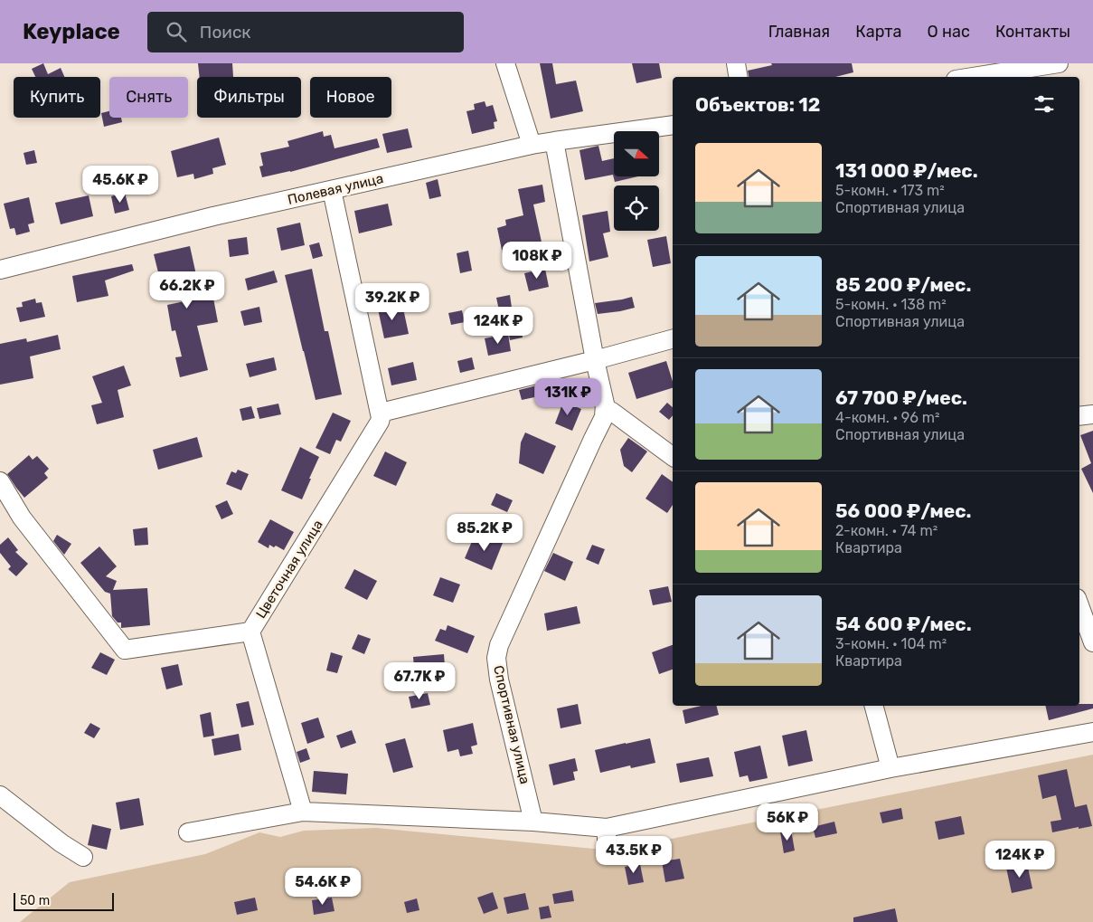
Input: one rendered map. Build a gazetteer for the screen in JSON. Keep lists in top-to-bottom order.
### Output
{
  "streets": {
    "street": ["Полевая улица", "Цветочная улица", "Спортивная улица"]
  },
  "crossings": [
    ["Полевая улица", "Спортивная улица"]
  ],
  "scale_bar": "50 m",
  "north": "right",
  "page": {
    "header": "Keyplace",
    "search": "Поиск",
    "nav": [
      "Главная",
      "Карта",
      "О нас",
      "Контакты"
    ],
    "chip": [
      "Купить",
      "Снять",
      "Фильтры",
      "Новое"
    ],
    "heading": "Объектов: 12",
    "list": [
      {
        "name": "131 000 ₽/мес.",
        "note": "5-комн. · 173 m² · Спортивная улица"
      },
      {
        "name": "85 200 ₽/мес.",
        "note": "5-комн. · 138 m² · Спортивная улица"
      },
      {
        "name": "67 700 ₽/мес.",
        "note": "4-комн. · 96 m² · Спортивная улица"
      },
      {
        "name": "56 000 ₽/мес.",
        "note": "2-комн. · 74 m² · Квартира"
      },
      {
        "name": "54 600 ₽/мес.",
        "note": "3-комн. · 104 m² · Квартира"
      }
    ],
    "price": [
      "45.6K ₽",
      "108K ₽",
      "66.2K ₽",
      "39.2K ₽",
      "124K ₽",
      "131K ₽",
      "85.2K ₽",
      "67.7K ₽",
      "56K ₽",
      "43.5K ₽",
      "124K ₽",
      "54.6K ₽"
    ],
    "scale": "50 m"
  }
}
